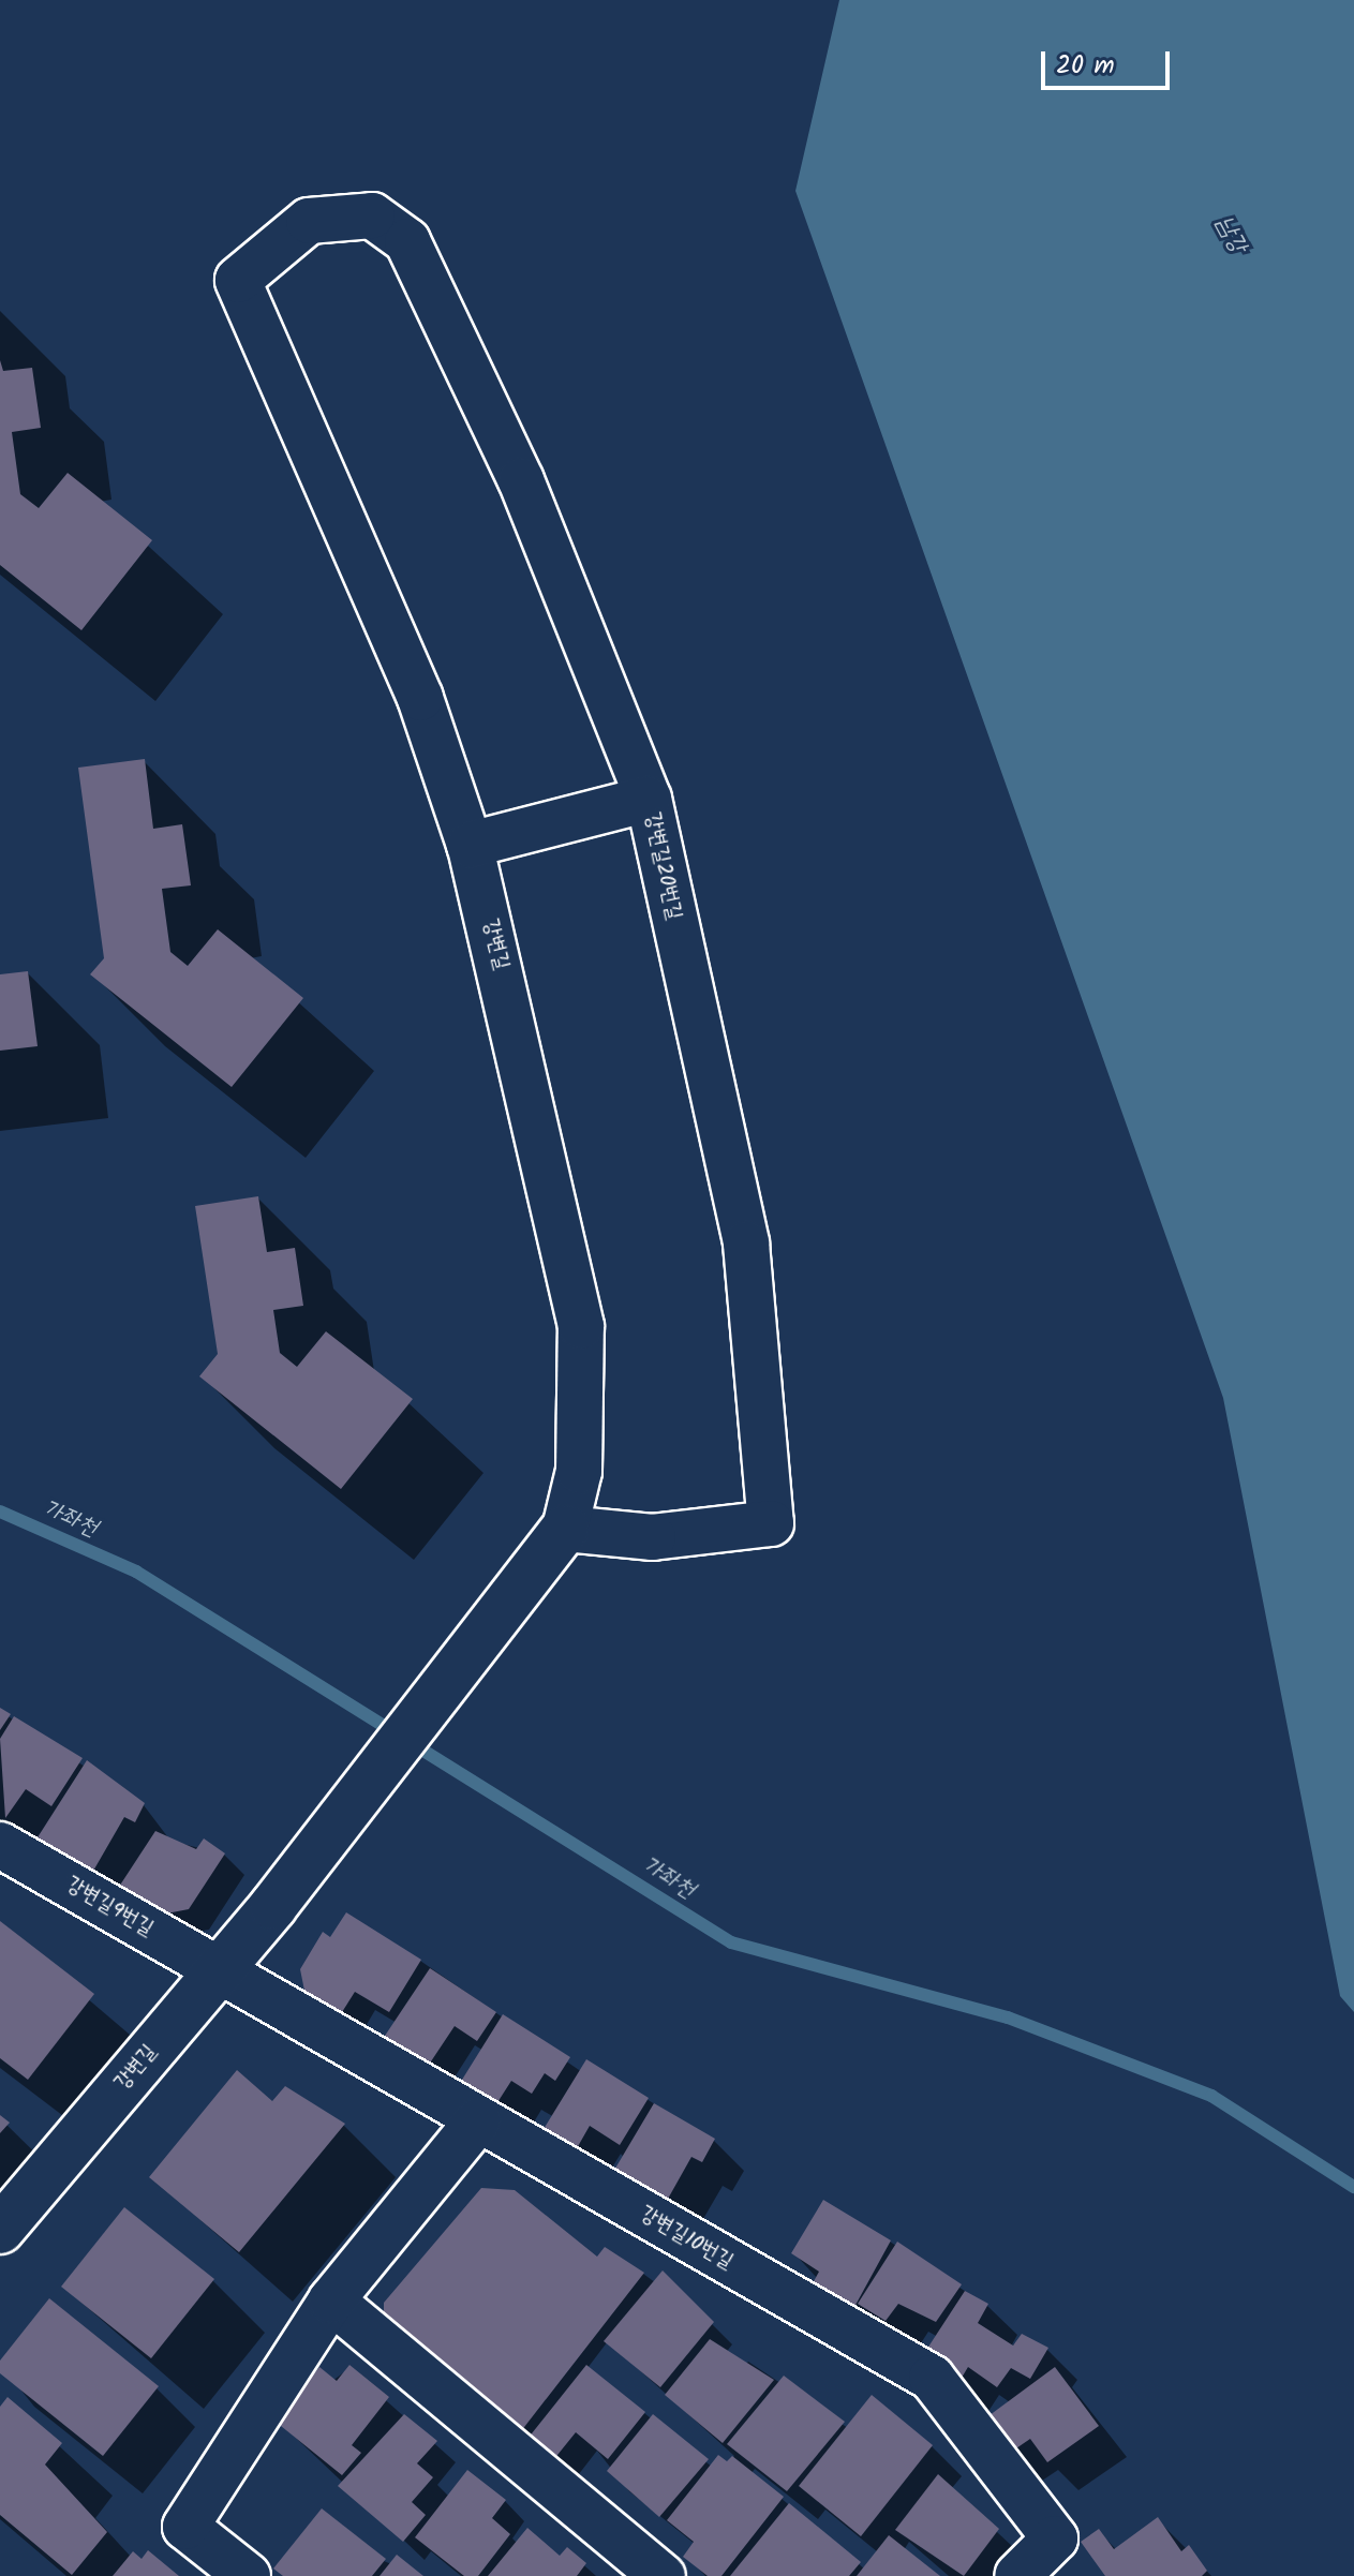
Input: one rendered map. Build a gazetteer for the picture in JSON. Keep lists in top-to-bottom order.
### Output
{
  "streets": {
    "street": [
      "강변길20번길",
      "강변길",
      "강변길9번길",
      "강변길10번길"
    ]
  },
  "crossings": [
    ["강변길20번길", "강변길"],
    ["강변길", "강변길9번길"],
    ["강변길", "강변길10번길"],
    ["강변길9번길", "강변길10번길"]
  ],
  "water": ["남강", "가좌천"],
  "scale_bar": "20 m"
}
